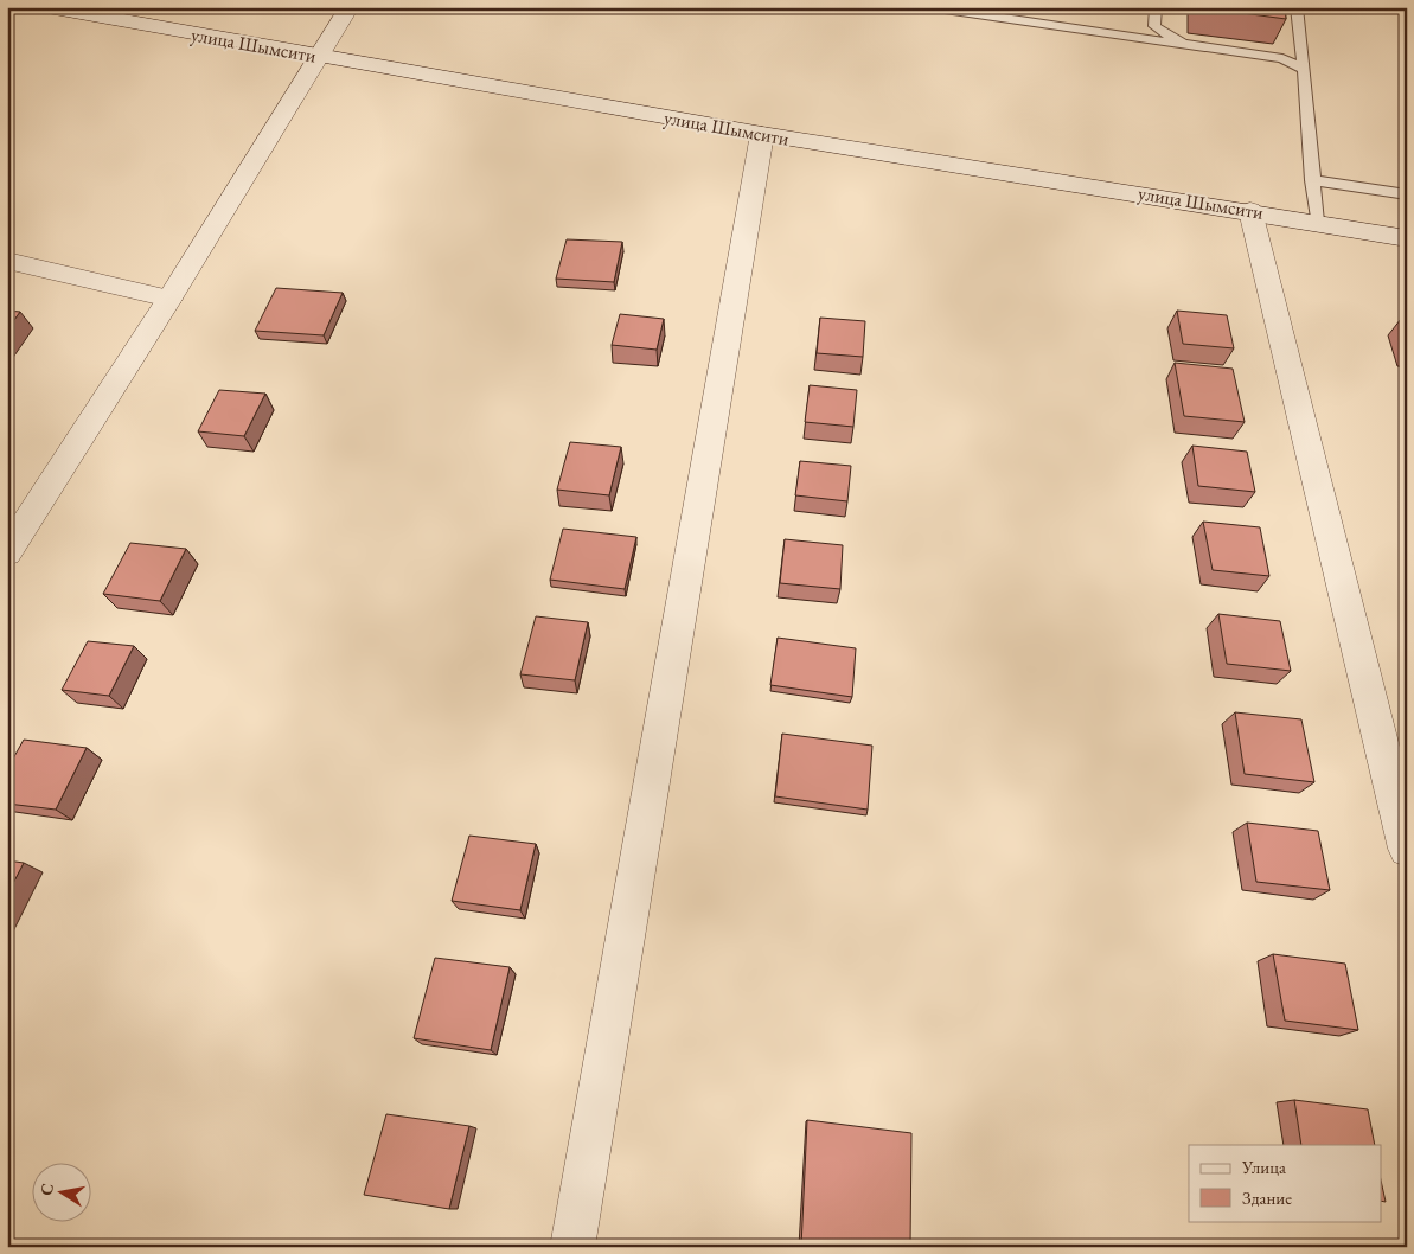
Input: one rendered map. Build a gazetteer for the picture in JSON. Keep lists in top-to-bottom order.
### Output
{
  "streets": {
    "street": ["улица Шымсити"]
  },
  "legend": ["Улица", "Здание"],
  "north": "left"
}
